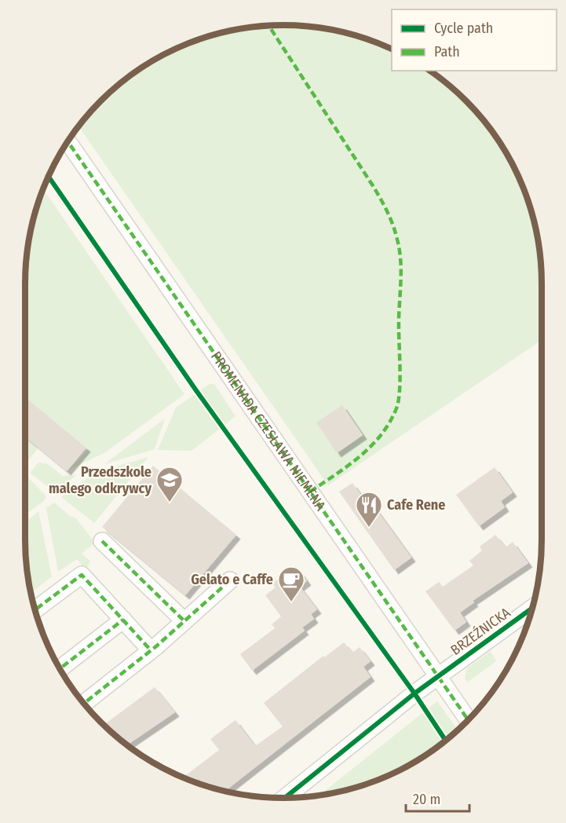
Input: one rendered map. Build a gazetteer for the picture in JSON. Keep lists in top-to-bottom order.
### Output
{
  "streets": {
    "street": ["PROMENADA CZESŁAWA NIEMENA", "BRZEŹNICKA"]
  },
  "crossings": [
    ["PROMENADA CZESŁAWA NIEMENA", "BRZEŹNICKA"]
  ],
  "places": {
    "school or university": ["Przedszkole malego odkrywcy"],
    "restaurant": ["Cafe Rene"],
    "cafe": ["Gelato e Caffe"]
  },
  "legend": ["Cycle path", "Path"],
  "scale_bar": "20 m"
}
